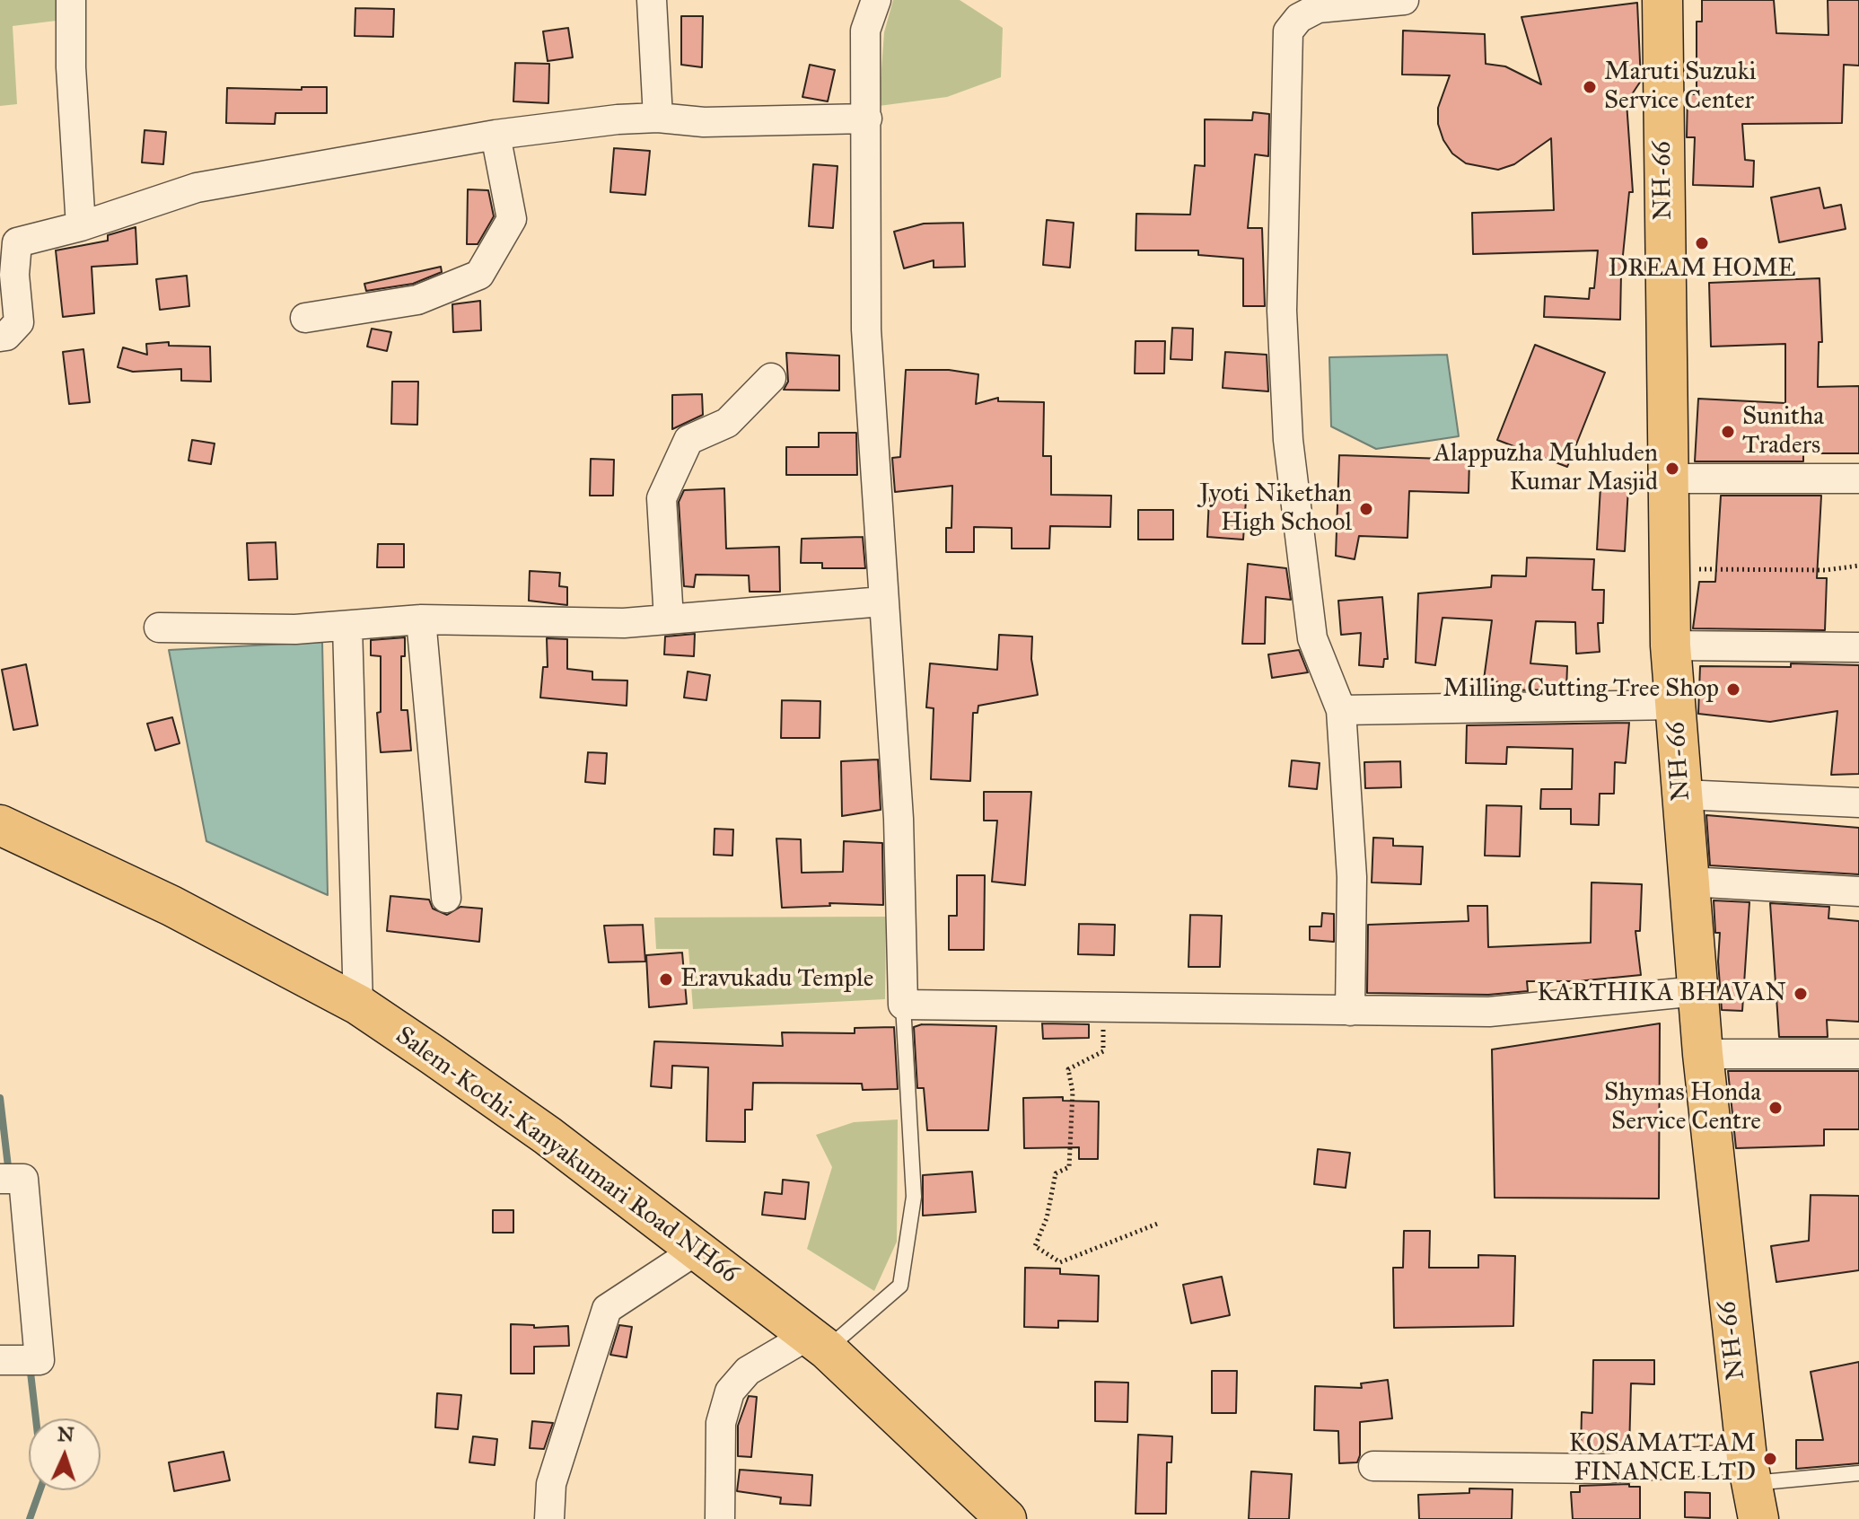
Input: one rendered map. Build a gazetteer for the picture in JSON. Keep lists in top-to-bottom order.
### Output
{
  "streets": {
    "main road": ["NH-66", "Salem-Kochi-Kanyakumari Road NH66"]
  },
  "places": [
    "Maruti Suzuki Service Center",
    "DREAM HOME",
    "Sunitha Traders",
    "Alappuzha Muhluden Kumar Masjid",
    "Jyoti Nikethan High School",
    "Milling Cutting Tree Shop",
    "Eravukadu Temple",
    "KARTHIKA BHAVAN",
    "Shymas Honda Service Centre",
    "KOSAMATTAM FINANCE LTD"
  ],
  "north": "top"
}
